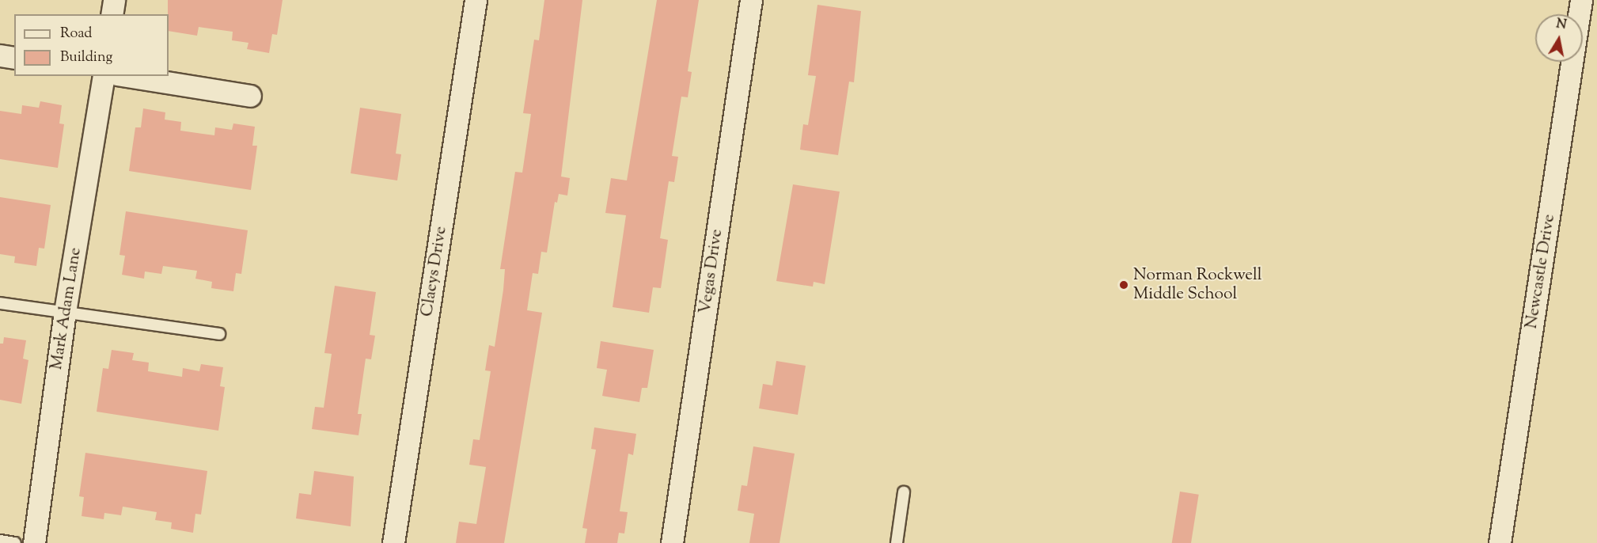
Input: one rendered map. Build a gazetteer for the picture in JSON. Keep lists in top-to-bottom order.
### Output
{
  "streets": {
    "street": [
      "Claeys Drive",
      "Vegas Drive",
      "Newcastle Drive",
      "Mark Adam Lane"
    ]
  },
  "places": ["Norman Rockwell Middle School"],
  "legend": ["Road", "Building"],
  "north": "top"
}
